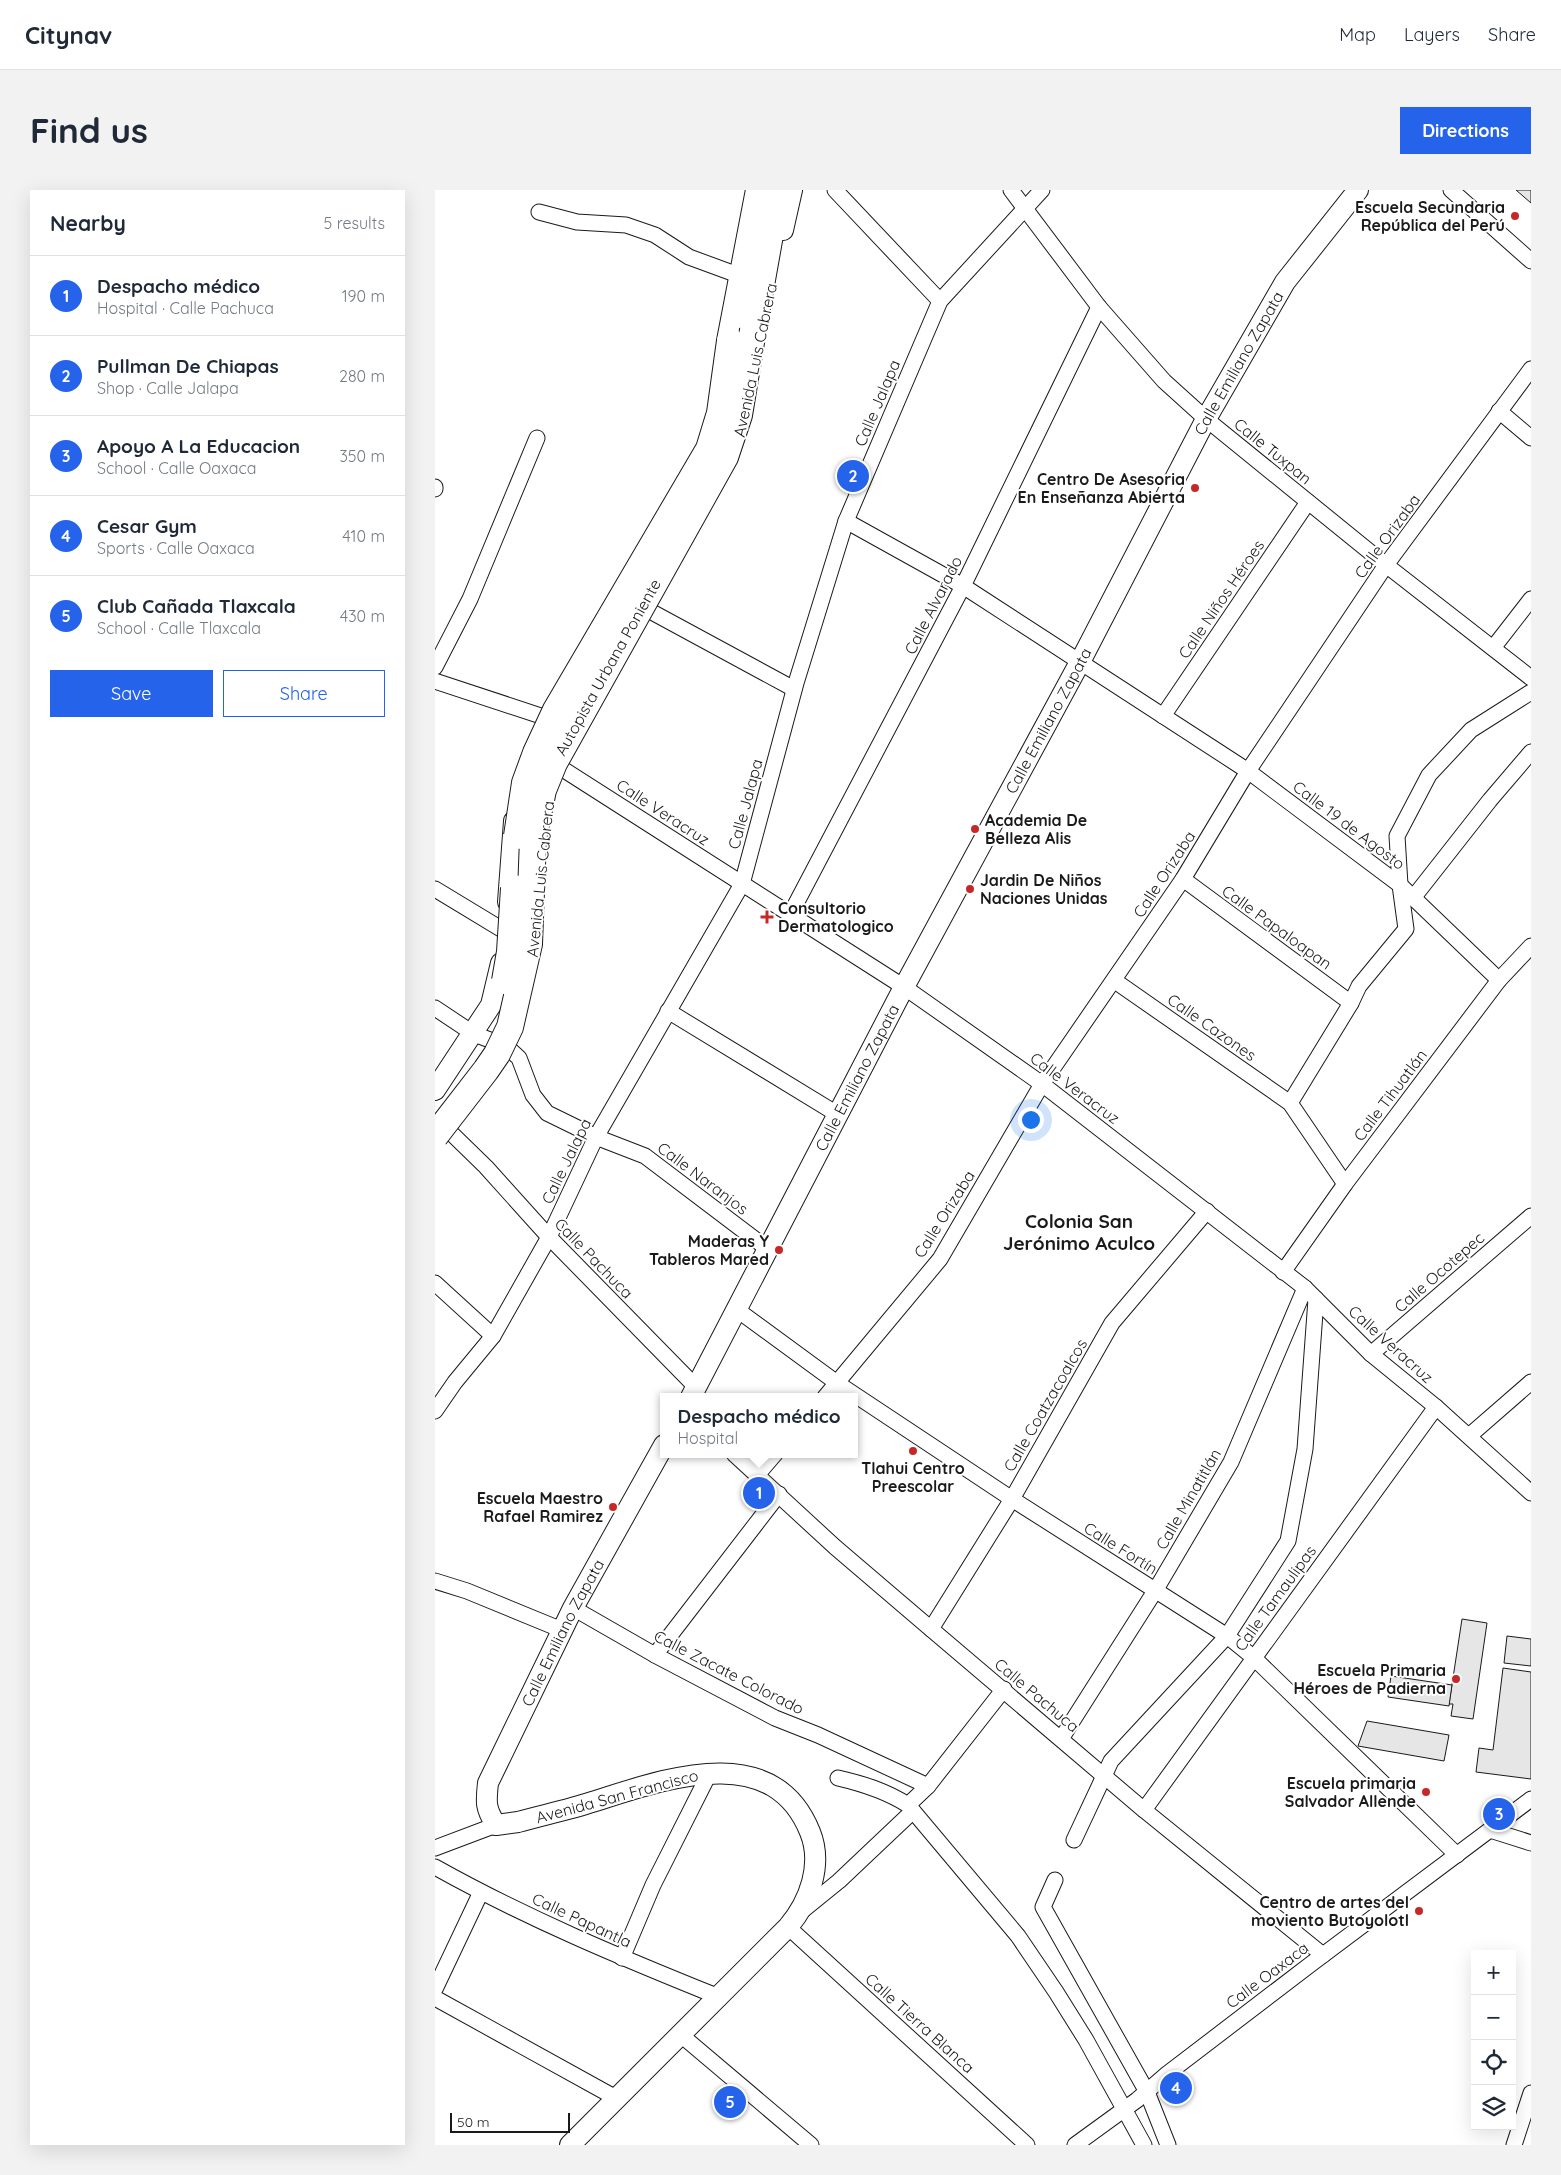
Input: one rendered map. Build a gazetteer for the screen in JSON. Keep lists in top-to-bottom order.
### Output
{
  "streets": {
    "highway": ["Autopista Urbana Poniente"],
    "street": [
      "Avenida Luis Cabrera",
      "Calle Emiliano Zapata",
      "Calle Jalapa",
      "Calle Tuxpan",
      "Calle Orizaba",
      "Calle Niños Héroes",
      "Calle Alvarado",
      "Calle Veracruz",
      "Calle 19 de Agosto",
      "Calle Papaloapan",
      "Calle Cazones",
      "Calle Tihuatlán",
      "Calle Naranjos",
      "Calle Pachuca",
      "Calle Ocotepec",
      "Calle Coatzacoalcos",
      "Calle Minatitlán",
      "Calle Fortín",
      "Calle Tamaulipas",
      "Calle Zacate Colorado",
      "Avenida San Francisco",
      "Calle Papantla",
      "Calle Oaxaca",
      "Calle Tierra Blanca"
    ]
  },
  "crossings": [
    ["Avenida Luis Cabrera", "Autopista Urbana Poniente"],
    ["Avenida Luis Cabrera", "Calle Veracruz"],
    ["Avenida Luis Cabrera", "Calle Naranjos"],
    ["Avenida Luis Cabrera", "Calle Pachuca"],
    ["Calle Emiliano Zapata", "Calle Tuxpan"],
    ["Calle Emiliano Zapata", "Calle Veracruz"],
    ["Calle Emiliano Zapata", "Calle 19 de Agosto"],
    ["Calle Emiliano Zapata", "Calle Naranjos"],
    ["Calle Emiliano Zapata", "Calle Pachuca"],
    ["Calle Emiliano Zapata", "Calle Fortín"],
    ["Calle Emiliano Zapata", "Calle Zacate Colorado"],
    ["Calle Emiliano Zapata", "Avenida San Francisco"],
    ["Calle Jalapa", "Calle Tuxpan"],
    ["Calle Jalapa", "Calle Veracruz"],
    ["Calle Jalapa", "Calle Naranjos"],
    ["Calle Jalapa", "Calle Pachuca"],
    ["Calle Tuxpan", "Calle Orizaba"],
    ["Calle Tuxpan", "Calle Niños Héroes"],
    ["Calle Tuxpan", "Calle Alvarado"],
    ["Calle Orizaba", "Calle Veracruz"],
    ["Calle Orizaba", "Calle 19 de Agosto"],
    ["Calle Orizaba", "Calle Papaloapan"],
    ["Calle Orizaba", "Calle Cazones"],
    ["Calle Orizaba", "Calle Fortín"],
    ["Calle Niños Héroes", "Calle 19 de Agosto"],
    ["Calle Alvarado", "Calle Veracruz"],
    ["Autopista Urbana Poniente", "Calle Pachuca"],
    ["Calle Veracruz", "Calle Tihuatlán"],
    ["Calle Veracruz", "Calle Ocotepec"],
    ["Calle Veracruz", "Calle Coatzacoalcos"],
    ["Calle Veracruz", "Calle Minatitlán"],
    ["Calle Veracruz", "Calle Tamaulipas"],
    ["Calle 19 de Agosto", "Calle Tihuatlán"],
    ["Calle Pachuca", "Calle Coatzacoalcos"],
    ["Calle Pachuca", "Calle Minatitlán"],
    ["Calle Pachuca", "Calle Tamaulipas"],
    ["Calle Pachuca", "Avenida San Francisco"],
    ["Calle Pachuca", "Calle Oaxaca"],
    ["Calle Coatzacoalcos", "Calle Fortín"],
    ["Calle Minatitlán", "Calle Fortín"],
    ["Calle Fortín", "Calle Tamaulipas"],
    ["Calle Fortín", "Calle Oaxaca"],
    ["Calle Zacate Colorado", "Avenida San Francisco"],
    ["Avenida San Francisco", "Calle Papantla"],
    ["Avenida San Francisco", "Calle Tierra Blanca"]
  ],
  "districts": ["Colonia San Jerónimo Aculco"],
  "places": {
    "other": [
      "Escuela Secundaria República del Perú",
      "Centro De Asesoria En Enseñanza Abierta",
      "Academia De Belleza Alis",
      "Jardin De Niños Naciones Unidas",
      "Maderas Y Tableros Mared",
      "Tlahui Centro Preescolar",
      "Escuela Maestro Rafael Ramirez",
      "Escuela Primaria Héroes de Padierna",
      "Escuela primaria Salvador Allende",
      "Centro de artes del moviento Butoyolotl"
    ],
    "health": ["Consultorio Dermatologico"]
  },
  "scale_bar": "50 m",
  "page": {
    "header": "Citynav",
    "nav": ["Map", "Layers", "Share"],
    "buttons": [
      "Directions",
      ["Save", "Share"]
    ],
    "title": "Find us",
    "heading": ["Nearby", "5 results"],
    "list": [
      {
        "mark": "1",
        "name": "Despacho médico",
        "note": "Hospital · Calle Pachuca",
        "value": "190 m"
      },
      {
        "mark": "2",
        "name": "Pullman De Chiapas",
        "note": "Shop · Calle Jalapa",
        "value": "280 m"
      },
      {
        "mark": "3",
        "name": "Apoyo A La Educacion",
        "note": "School · Calle Oaxaca",
        "value": "350 m"
      },
      {
        "mark": "4",
        "name": "Cesar Gym",
        "note": "Sports · Calle Oaxaca",
        "value": "410 m"
      },
      {
        "mark": "5",
        "name": "Club Cañada Tlaxcala",
        "note": "School · Calle Tlaxcala",
        "value": "430 m"
      }
    ],
    "pins": [
      "2",
      "1",
      "3",
      "4",
      "5"
    ],
    "popup": ["Despacho médico", "Hospital"],
    "map_buttons": ["+", "−"],
    "scale": "50 m"
  }
}
